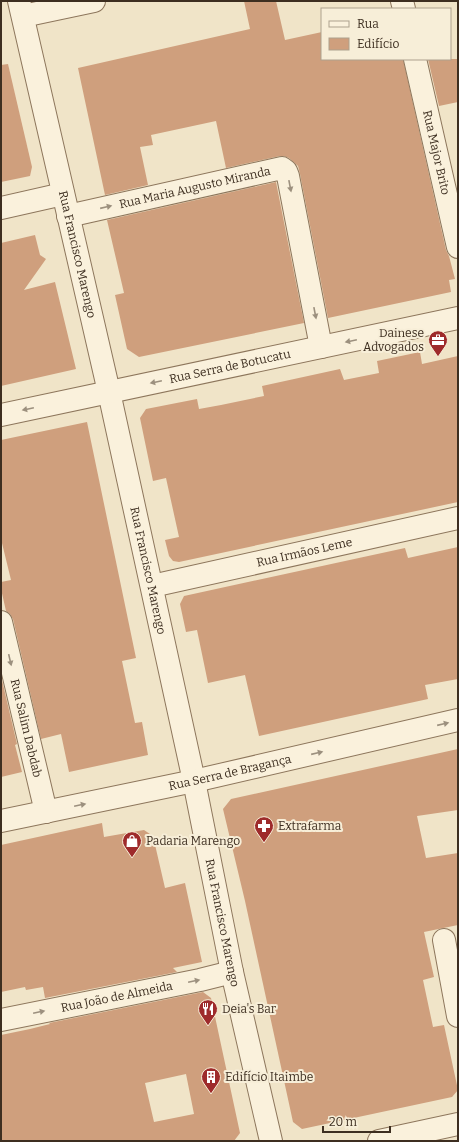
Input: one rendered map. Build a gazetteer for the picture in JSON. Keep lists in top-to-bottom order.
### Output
{
  "streets": {
    "street": [
      "Rua Major Brito",
      "Rua Maria Augusto Miranda",
      "Rua Francisco Marengo",
      "Rua Serra de Botucatu",
      "Rua Irmãos Leme",
      "Rua Salim Dabdab",
      "Rua Serra de Bragança",
      "Rua João de Almeida"
    ]
  },
  "crossings": [
    ["Rua Maria Augusto Miranda", "Rua Francisco Marengo"],
    ["Rua Maria Augusto Miranda", "Rua Serra de Botucatu"],
    ["Rua Francisco Marengo", "Rua Serra de Botucatu"],
    ["Rua Francisco Marengo", "Rua Irmãos Leme"],
    ["Rua Francisco Marengo", "Rua Serra de Bragança"],
    ["Rua Francisco Marengo", "Rua João de Almeida"],
    ["Rua Salim Dabdab", "Rua Serra de Bragança"]
  ],
  "one_way": [
    "Rua Serra de Botucatu",
    "Rua Salim Dabdab",
    "Rua Serra de Bragança",
    "Rua João de Almeida"
  ],
  "places": {
    "office": ["Dainese Advogados"],
    "pharmacy": ["Extrafarma"],
    "shop": ["Padaria Marengo"],
    "restaurant": ["Deia's Bar"],
    "building": ["Edifício Itaimbe"]
  },
  "legend": ["Rua", "Edifício"],
  "scale_bar": "20 m"
}
